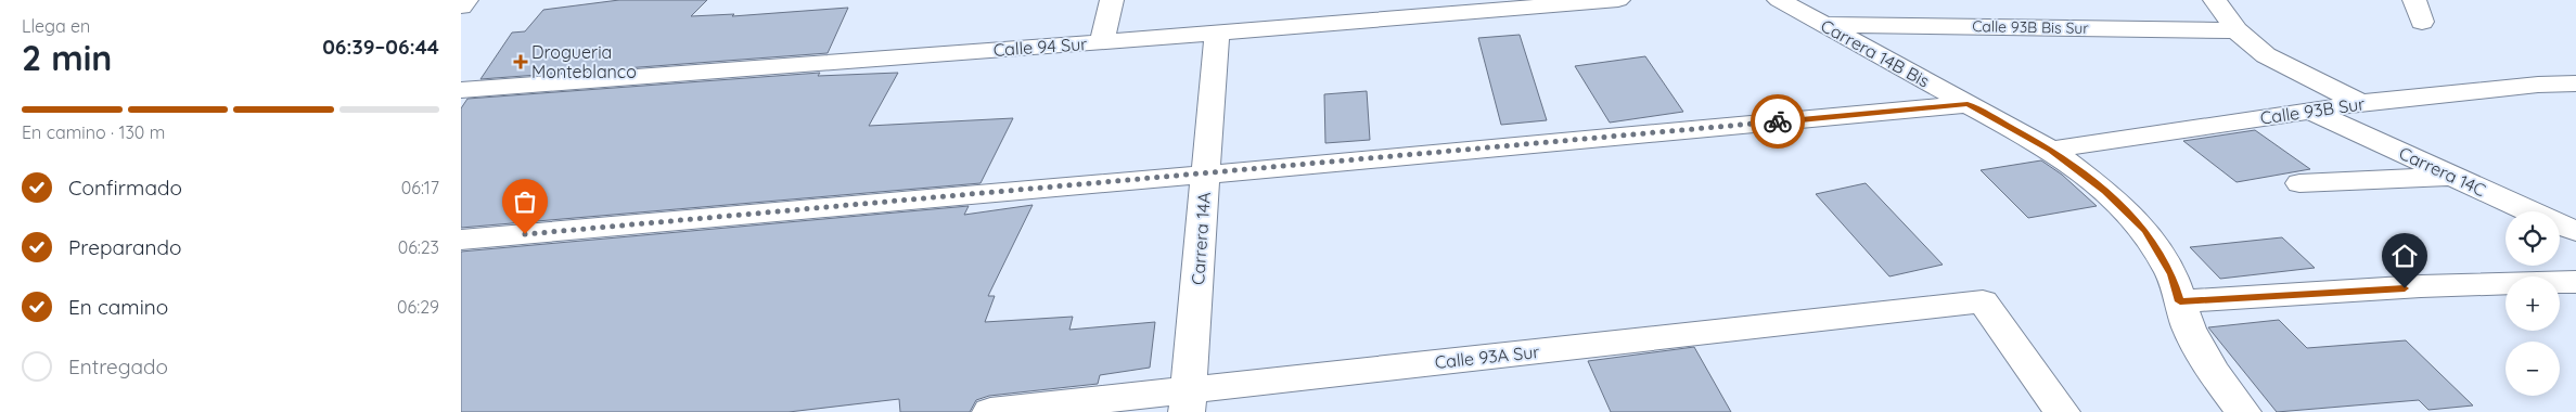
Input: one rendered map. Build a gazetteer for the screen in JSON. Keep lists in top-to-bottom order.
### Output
{
  "streets": {
    "street": [
      "Calle 93B Bis Sur",
      "Calle 94 Sur",
      "Carrera 14B Bis",
      "Calle 93B Sur",
      "Carrera 14C",
      "Carrera 14A",
      "Calle 93A Sur"
    ]
  },
  "crossings": [
    ["Calle 93B Bis Sur", "Carrera 14B Bis"],
    ["Calle 94 Sur", "Carrera 14A"],
    ["Carrera 14B Bis", "Calle 93B Sur"],
    ["Calle 93B Sur", "Carrera 14C"],
    ["Carrera 14A", "Calle 93A Sur"]
  ],
  "places": {
    "health": ["Drogueria Monteblanco"]
  },
  "page": {
    "heading": ["2 min", "Llega en", "06:39–06:44"],
    "bar": "En camino · 130 m",
    "list": [
      ["Confirmado", "06:17"],
      ["Preparando", "06:23"],
      ["En camino", "06:29"],
      "Entregado"
    ],
    "map_buttons": ["+", "−"]
  }
}
